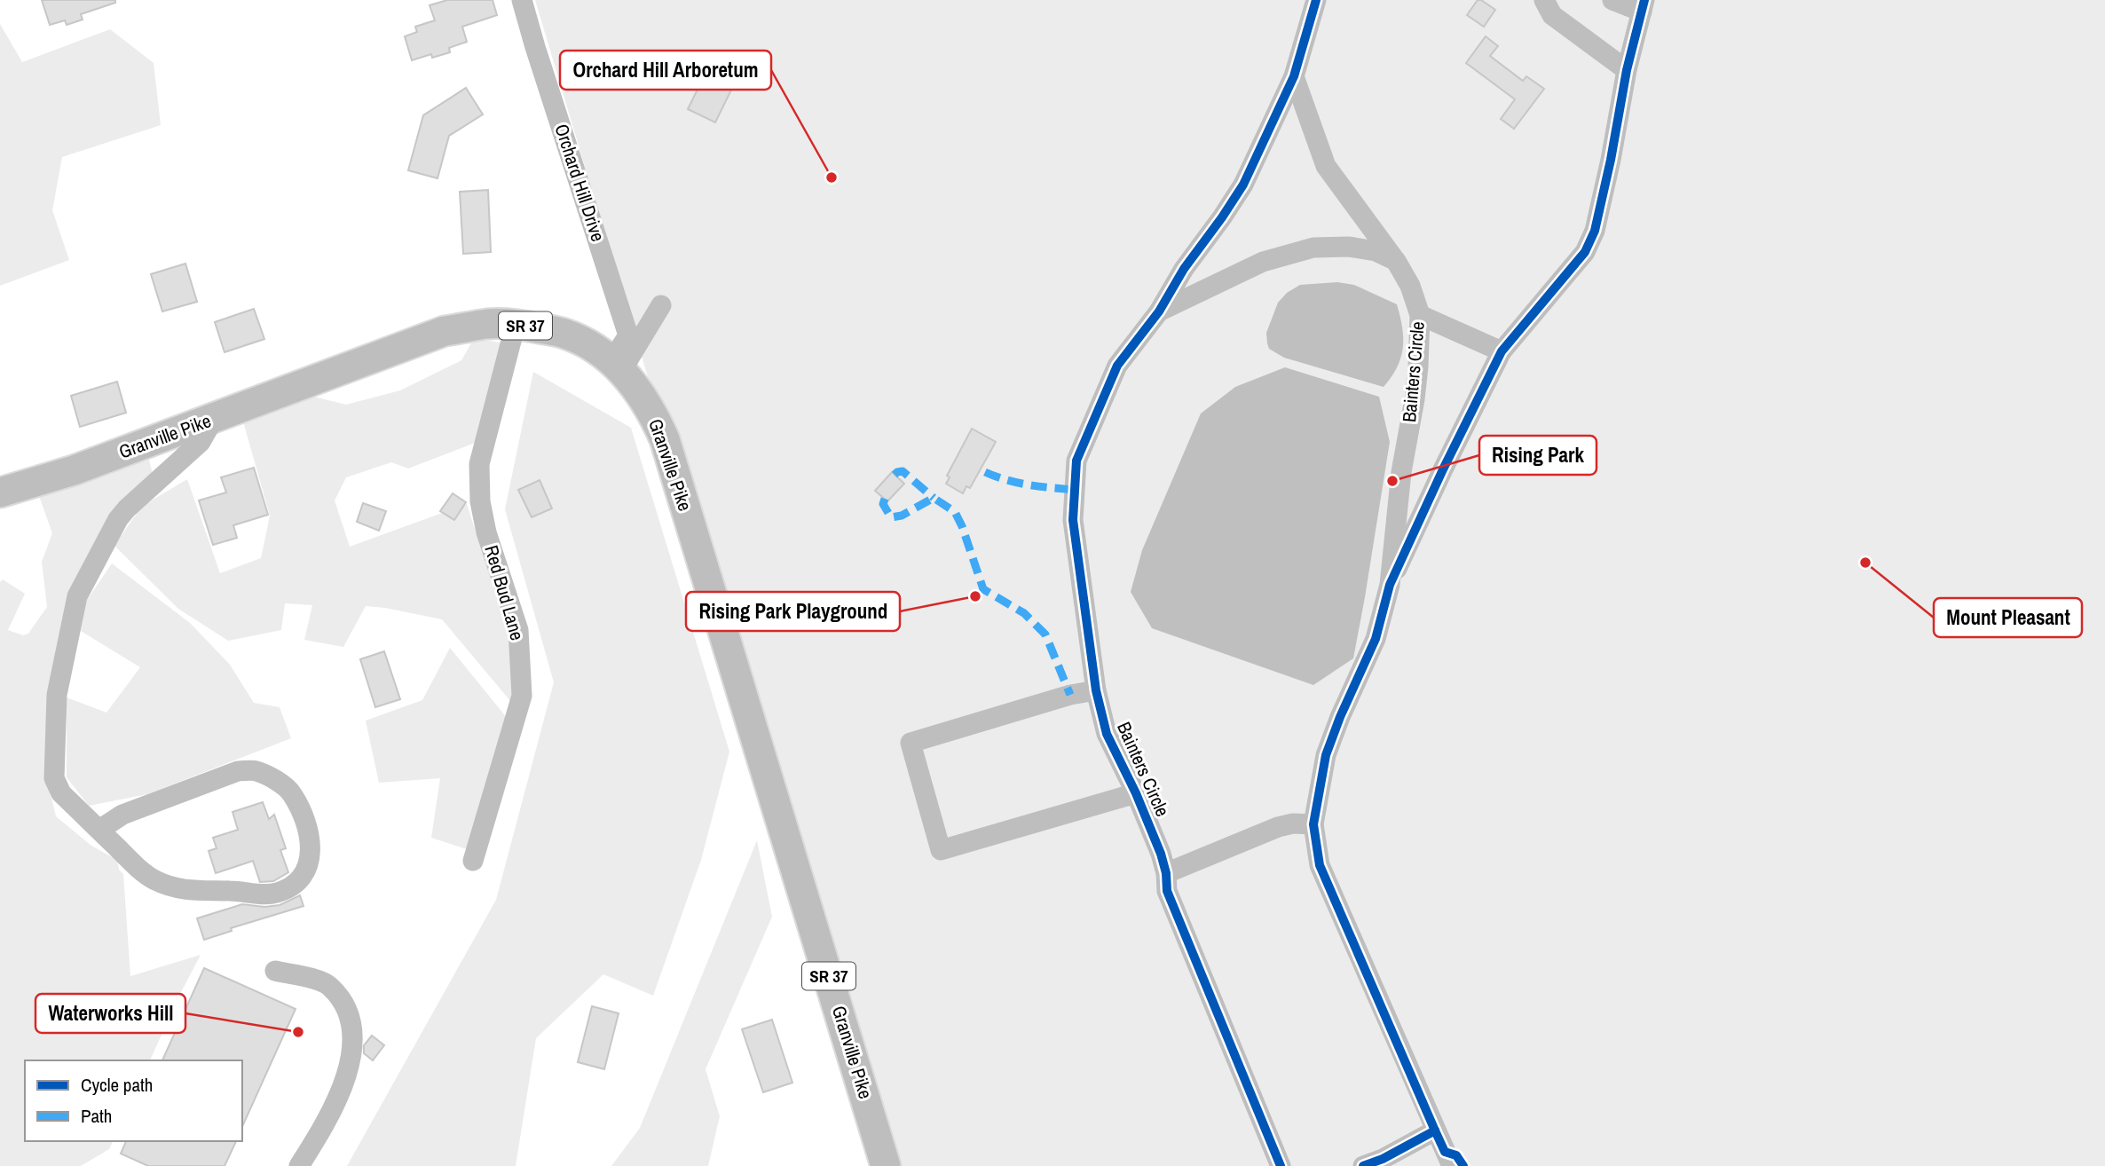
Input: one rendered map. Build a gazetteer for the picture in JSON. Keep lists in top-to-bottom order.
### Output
{
  "streets": {
    "highway": ["SR 37", "Granville Pike"],
    "street": ["Orchard Hill Drive", "Bainters Circle", "Red Bud Lane"]
  },
  "crossings": [
    ["Orchard Hill Drive", "Granville Pike"],
    ["Granville Pike", "Red Bud Lane"]
  ],
  "places": [
    "Orchard Hill Arboretum",
    "Rising Park",
    "Mount Pleasant",
    "Rising Park Playground",
    "Waterworks Hill"
  ],
  "legend": ["Cycle path", "Path"]
}
